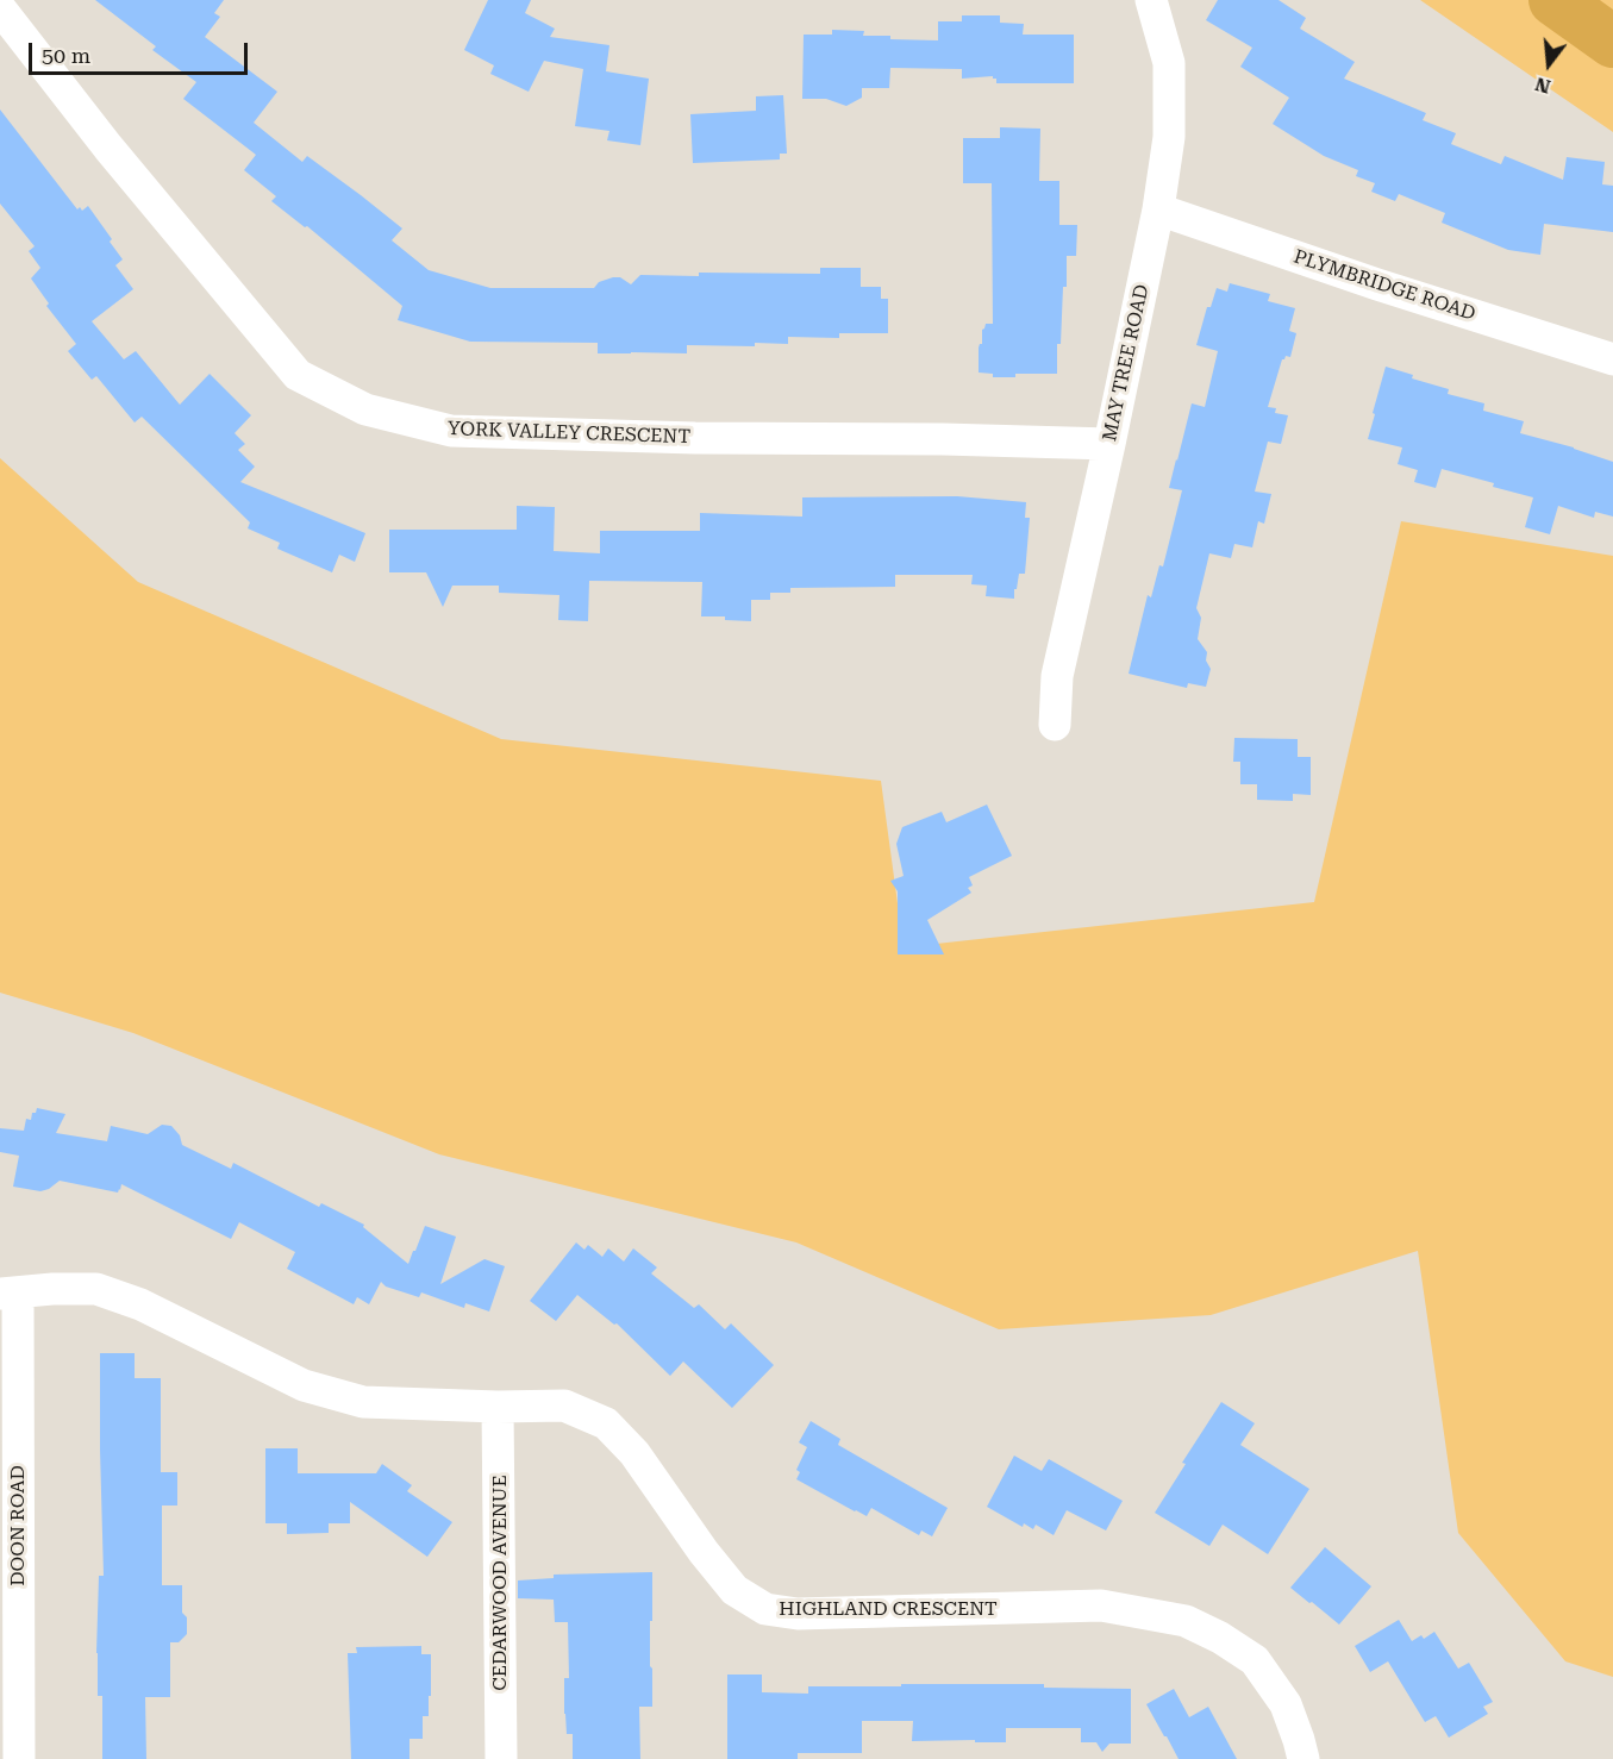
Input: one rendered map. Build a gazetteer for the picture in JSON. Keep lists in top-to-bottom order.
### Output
{
  "streets": {
    "street": [
      "PLYMBRIDGE ROAD",
      "MAY TREE ROAD",
      "YORK VALLEY CRESCENT",
      "DOON ROAD",
      "CEDARWOOD AVENUE",
      "HIGHLAND CRESCENT"
    ]
  },
  "crossings": [
    ["PLYMBRIDGE ROAD", "MAY TREE ROAD"],
    ["MAY TREE ROAD", "YORK VALLEY CRESCENT"],
    ["DOON ROAD", "HIGHLAND CRESCENT"],
    ["CEDARWOOD AVENUE", "HIGHLAND CRESCENT"]
  ],
  "scale_bar": "50 m",
  "north": "bottom"
}
